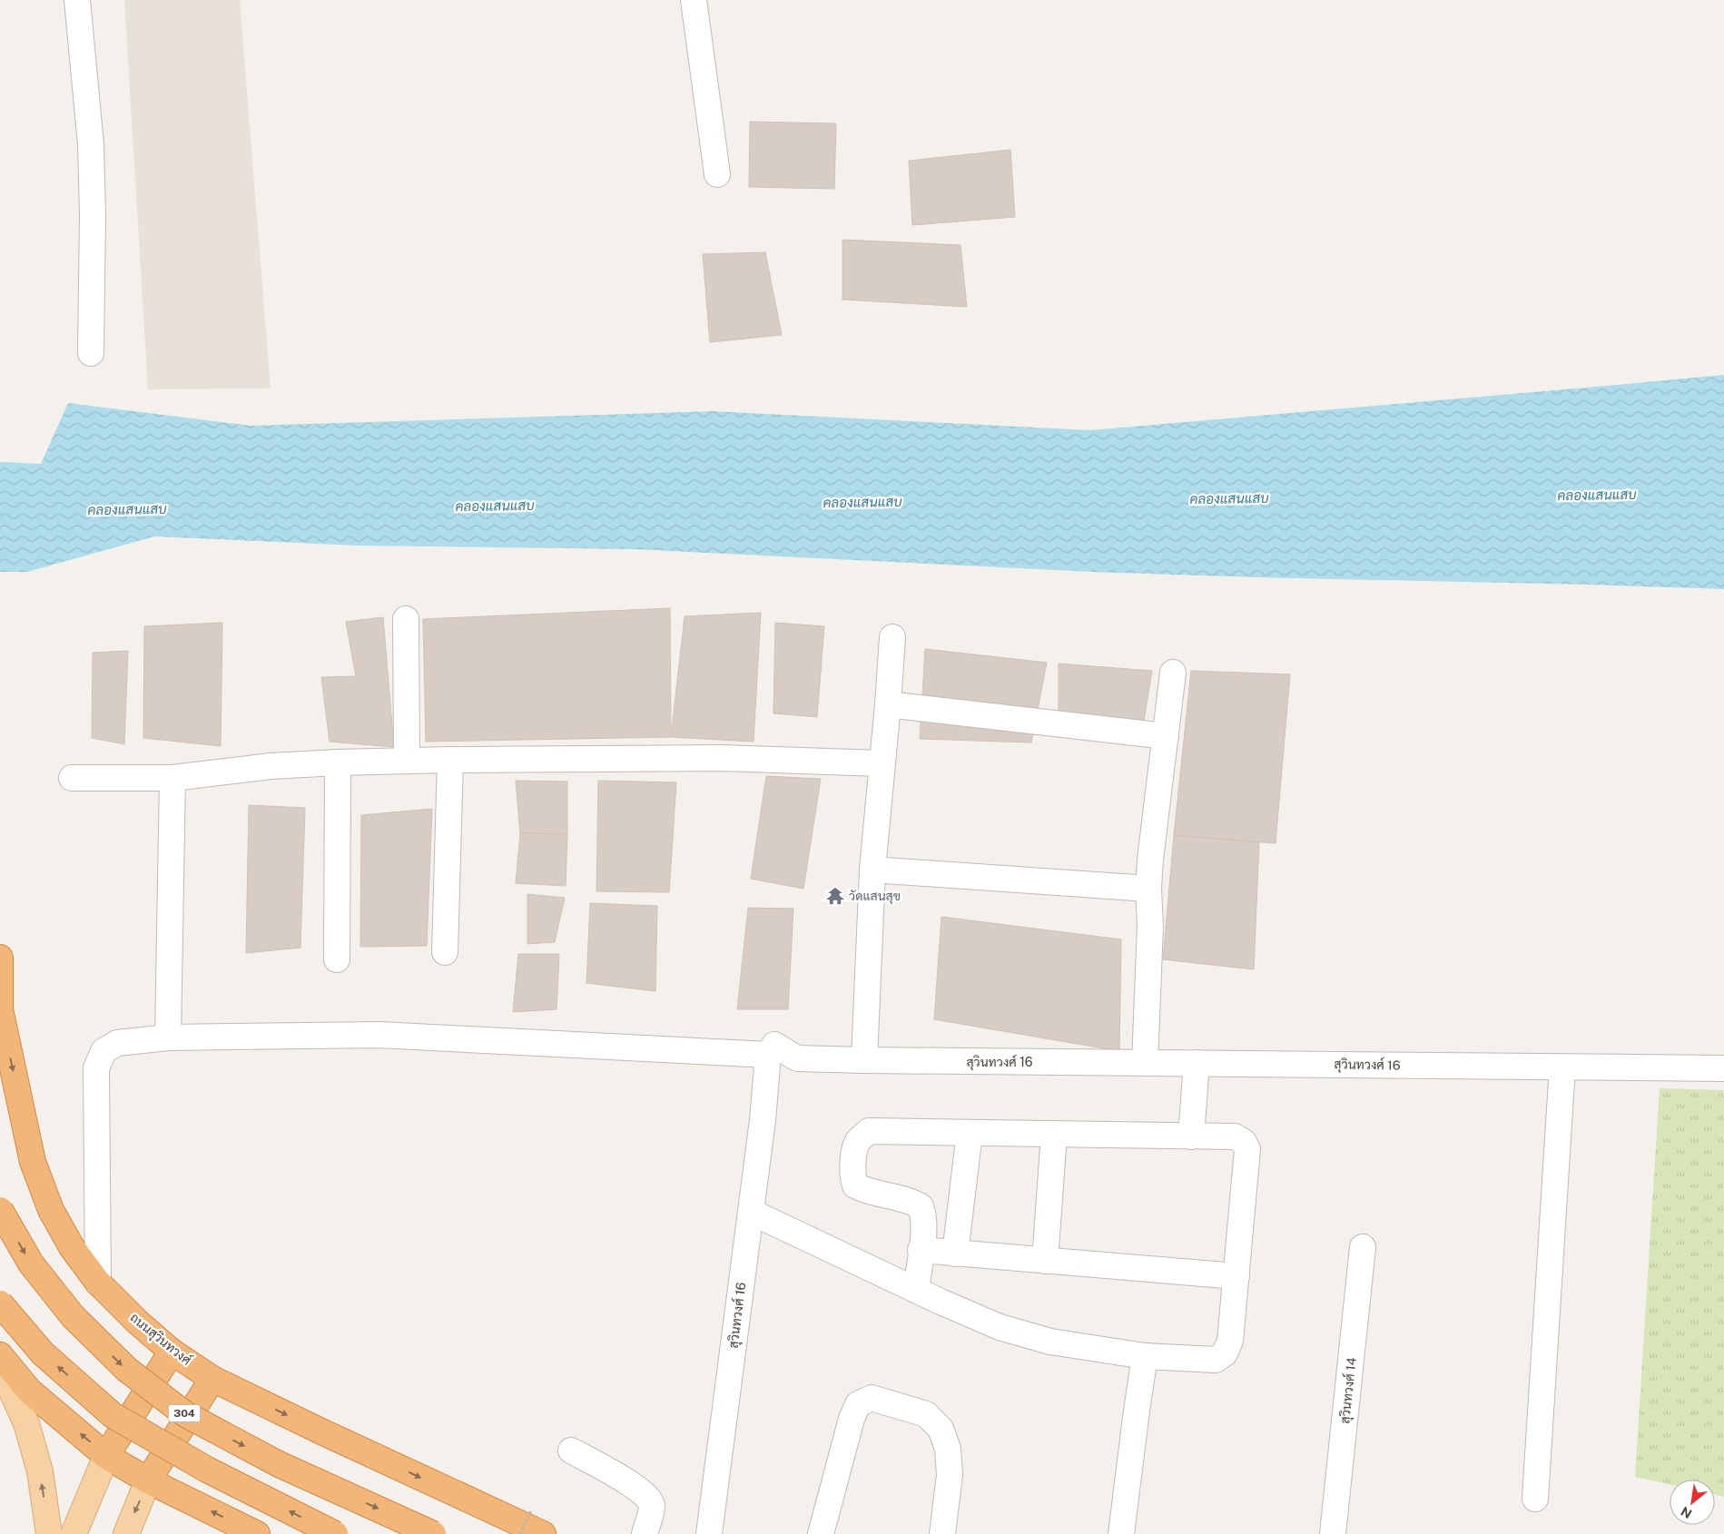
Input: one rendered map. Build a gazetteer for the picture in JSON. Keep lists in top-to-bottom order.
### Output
{
  "streets": {
    "highway": ["ถนนสุวินทวงศ์", "304"],
    "street": ["สุวินทวงศ์ 16", "สุวินทวงศ์ 14"]
  },
  "water": ["คลองแสนแสบ"],
  "places": {
    "temple": ["วัดแสนสุข"]
  },
  "north": "bottom left"
}
